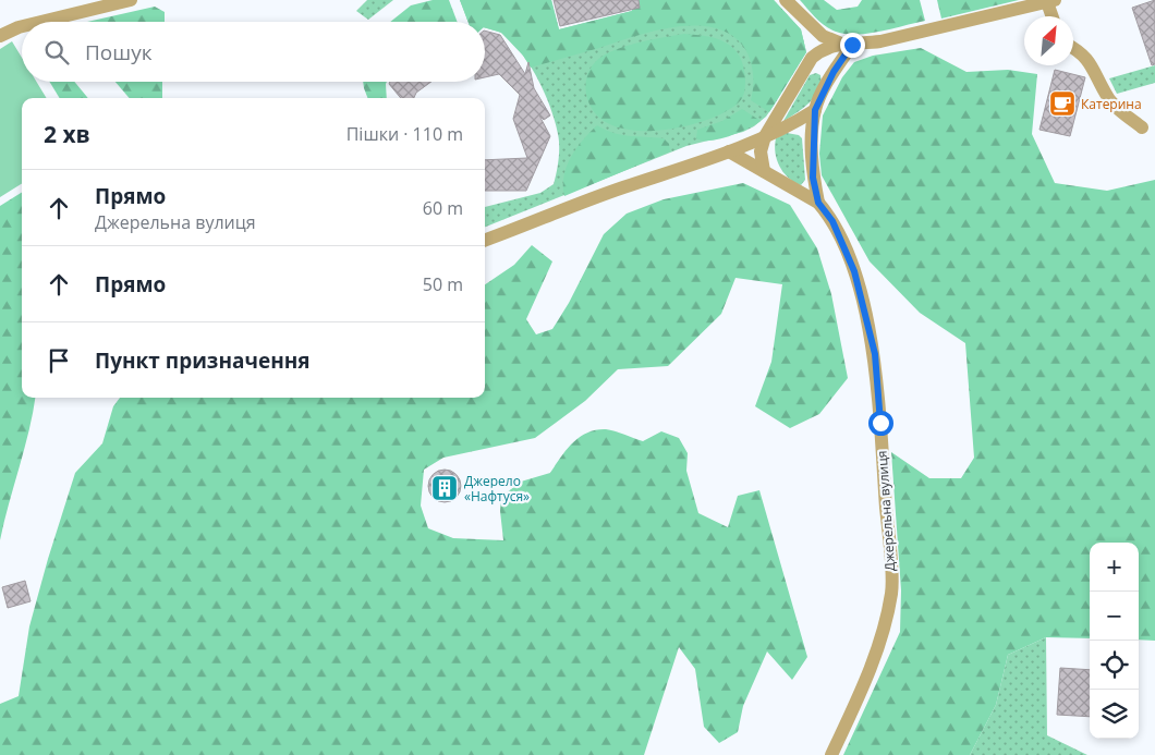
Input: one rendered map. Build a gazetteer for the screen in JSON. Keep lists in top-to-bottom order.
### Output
{
  "streets": {
    "street": ["Джерельна вулиця"]
  },
  "places": {
    "cafe": ["Катерина"],
    "building": ["Джерело «Нафтуся»"]
  },
  "north": "top right",
  "page": {
    "search": "Пошук",
    "heading": ["2 хв", "Пішки · 110 m"],
    "list": [
      ["Прямо", "Джерельна вулиця", "60 m"],
      ["Прямо", "50 m"],
      "Пункт призначення"
    ],
    "map_buttons": ["+", "−"]
  }
}
